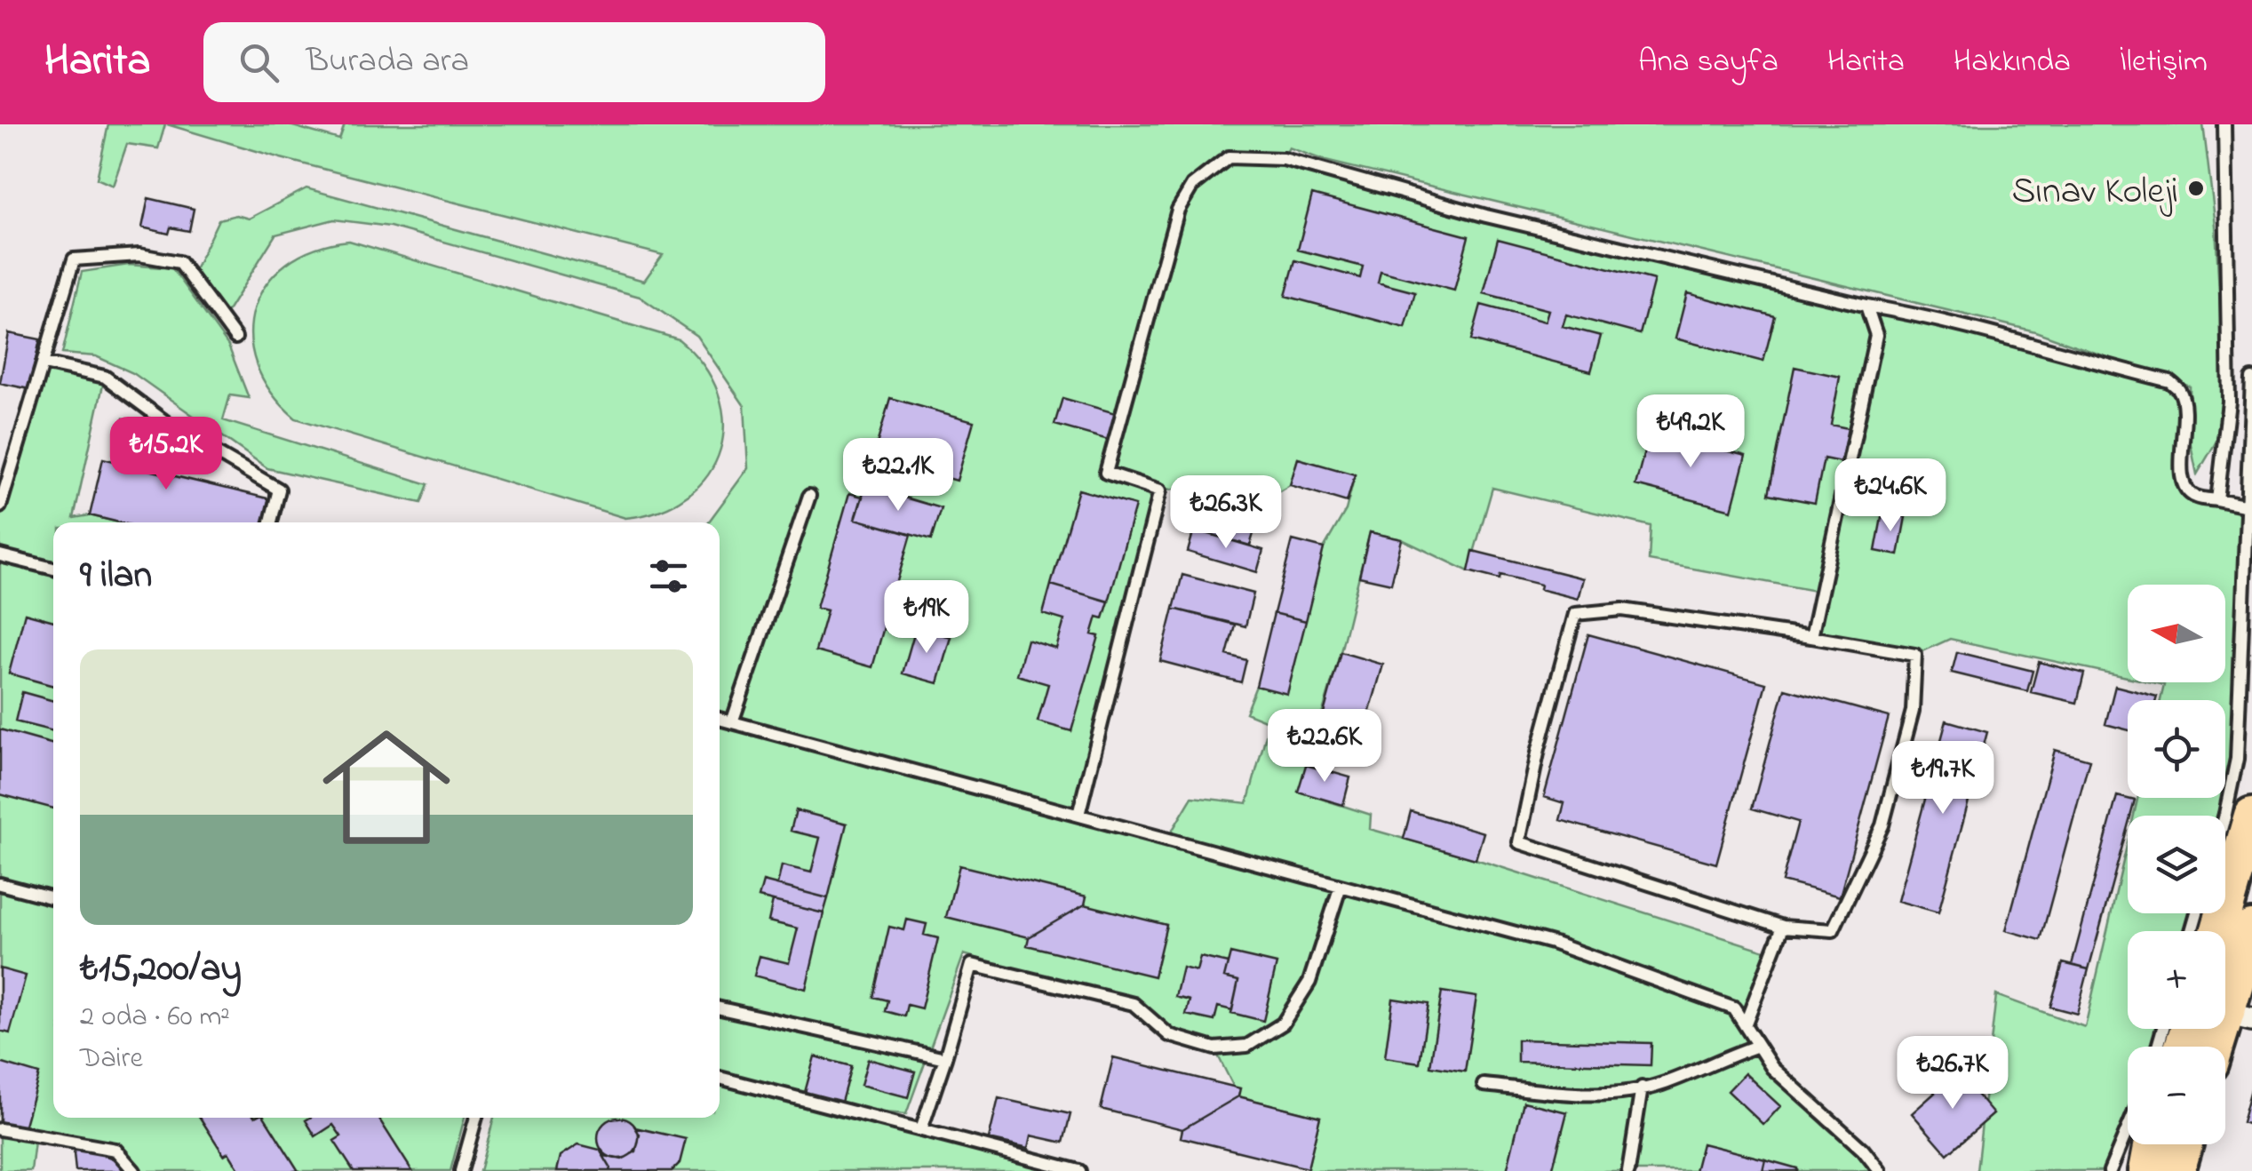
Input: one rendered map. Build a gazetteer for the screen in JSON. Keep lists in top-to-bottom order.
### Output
{
  "places": ["Sınav Koleji"],
  "north": "left",
  "page": {
    "header": "Harita",
    "search": "Burada ara",
    "nav": [
      "Ana sayfa",
      "Harita",
      "Hakkında",
      "İletişim"
    ],
    "price": [
      "₺49.2K",
      "₺15.2K",
      "₺22.1K",
      "₺24.6K",
      "₺26.3K",
      "₺19K",
      "₺22.6K",
      "₺19.7K",
      "₺26.7K"
    ],
    "heading": "9 ilan",
    "map_buttons": ["+", "−"],
    "list": [
      {
        "name": "₺15,200/ay",
        "note": "2 oda · 60 m² · Daire"
      }
    ]
  }
}
